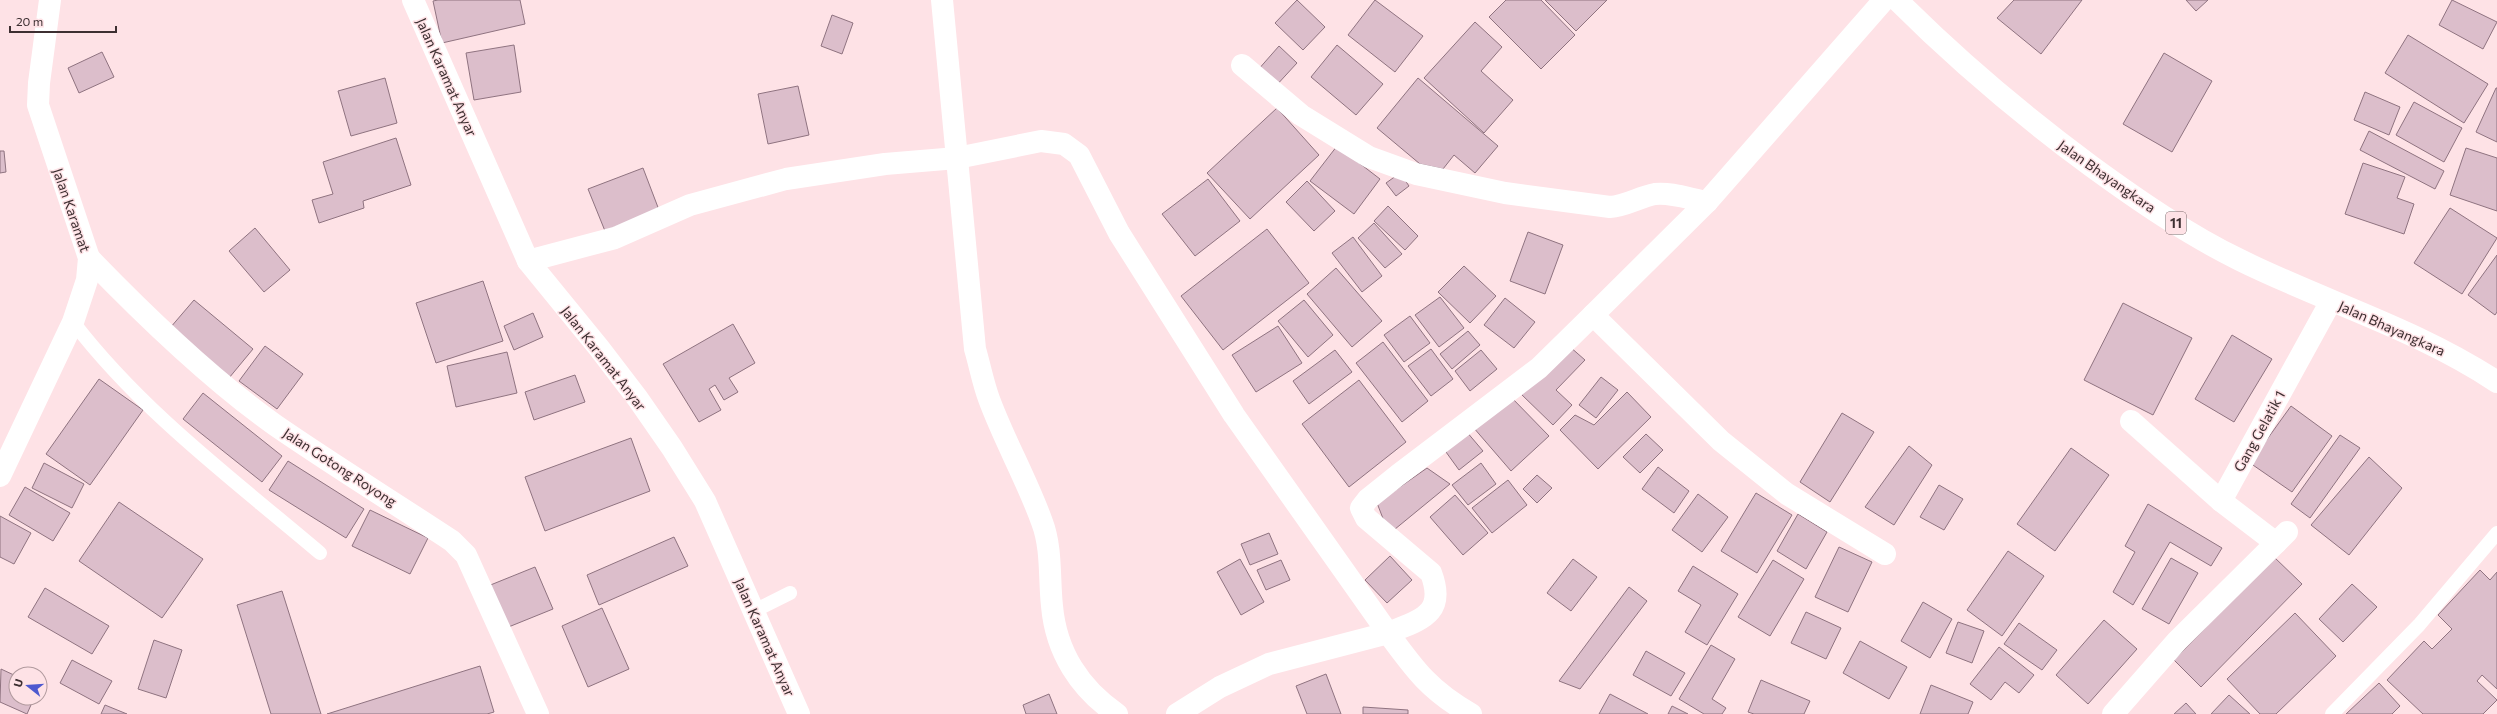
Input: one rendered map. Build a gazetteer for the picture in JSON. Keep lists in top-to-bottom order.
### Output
{
  "streets": {
    "main road": [
      "Jalan Karamat Anyar",
      "Jalan Bhayangkara",
      "Jalan Karamat",
      "11",
      "Gang Gelatik 1",
      "Jalan Gotong Royong"
    ]
  },
  "crossings": [
    ["Jalan Bhayangkara", "Gang Gelatik 1"],
    ["Jalan Karamat", "Jalan Gotong Royong"]
  ],
  "scale_bar": "20 m",
  "north": "left"
}
